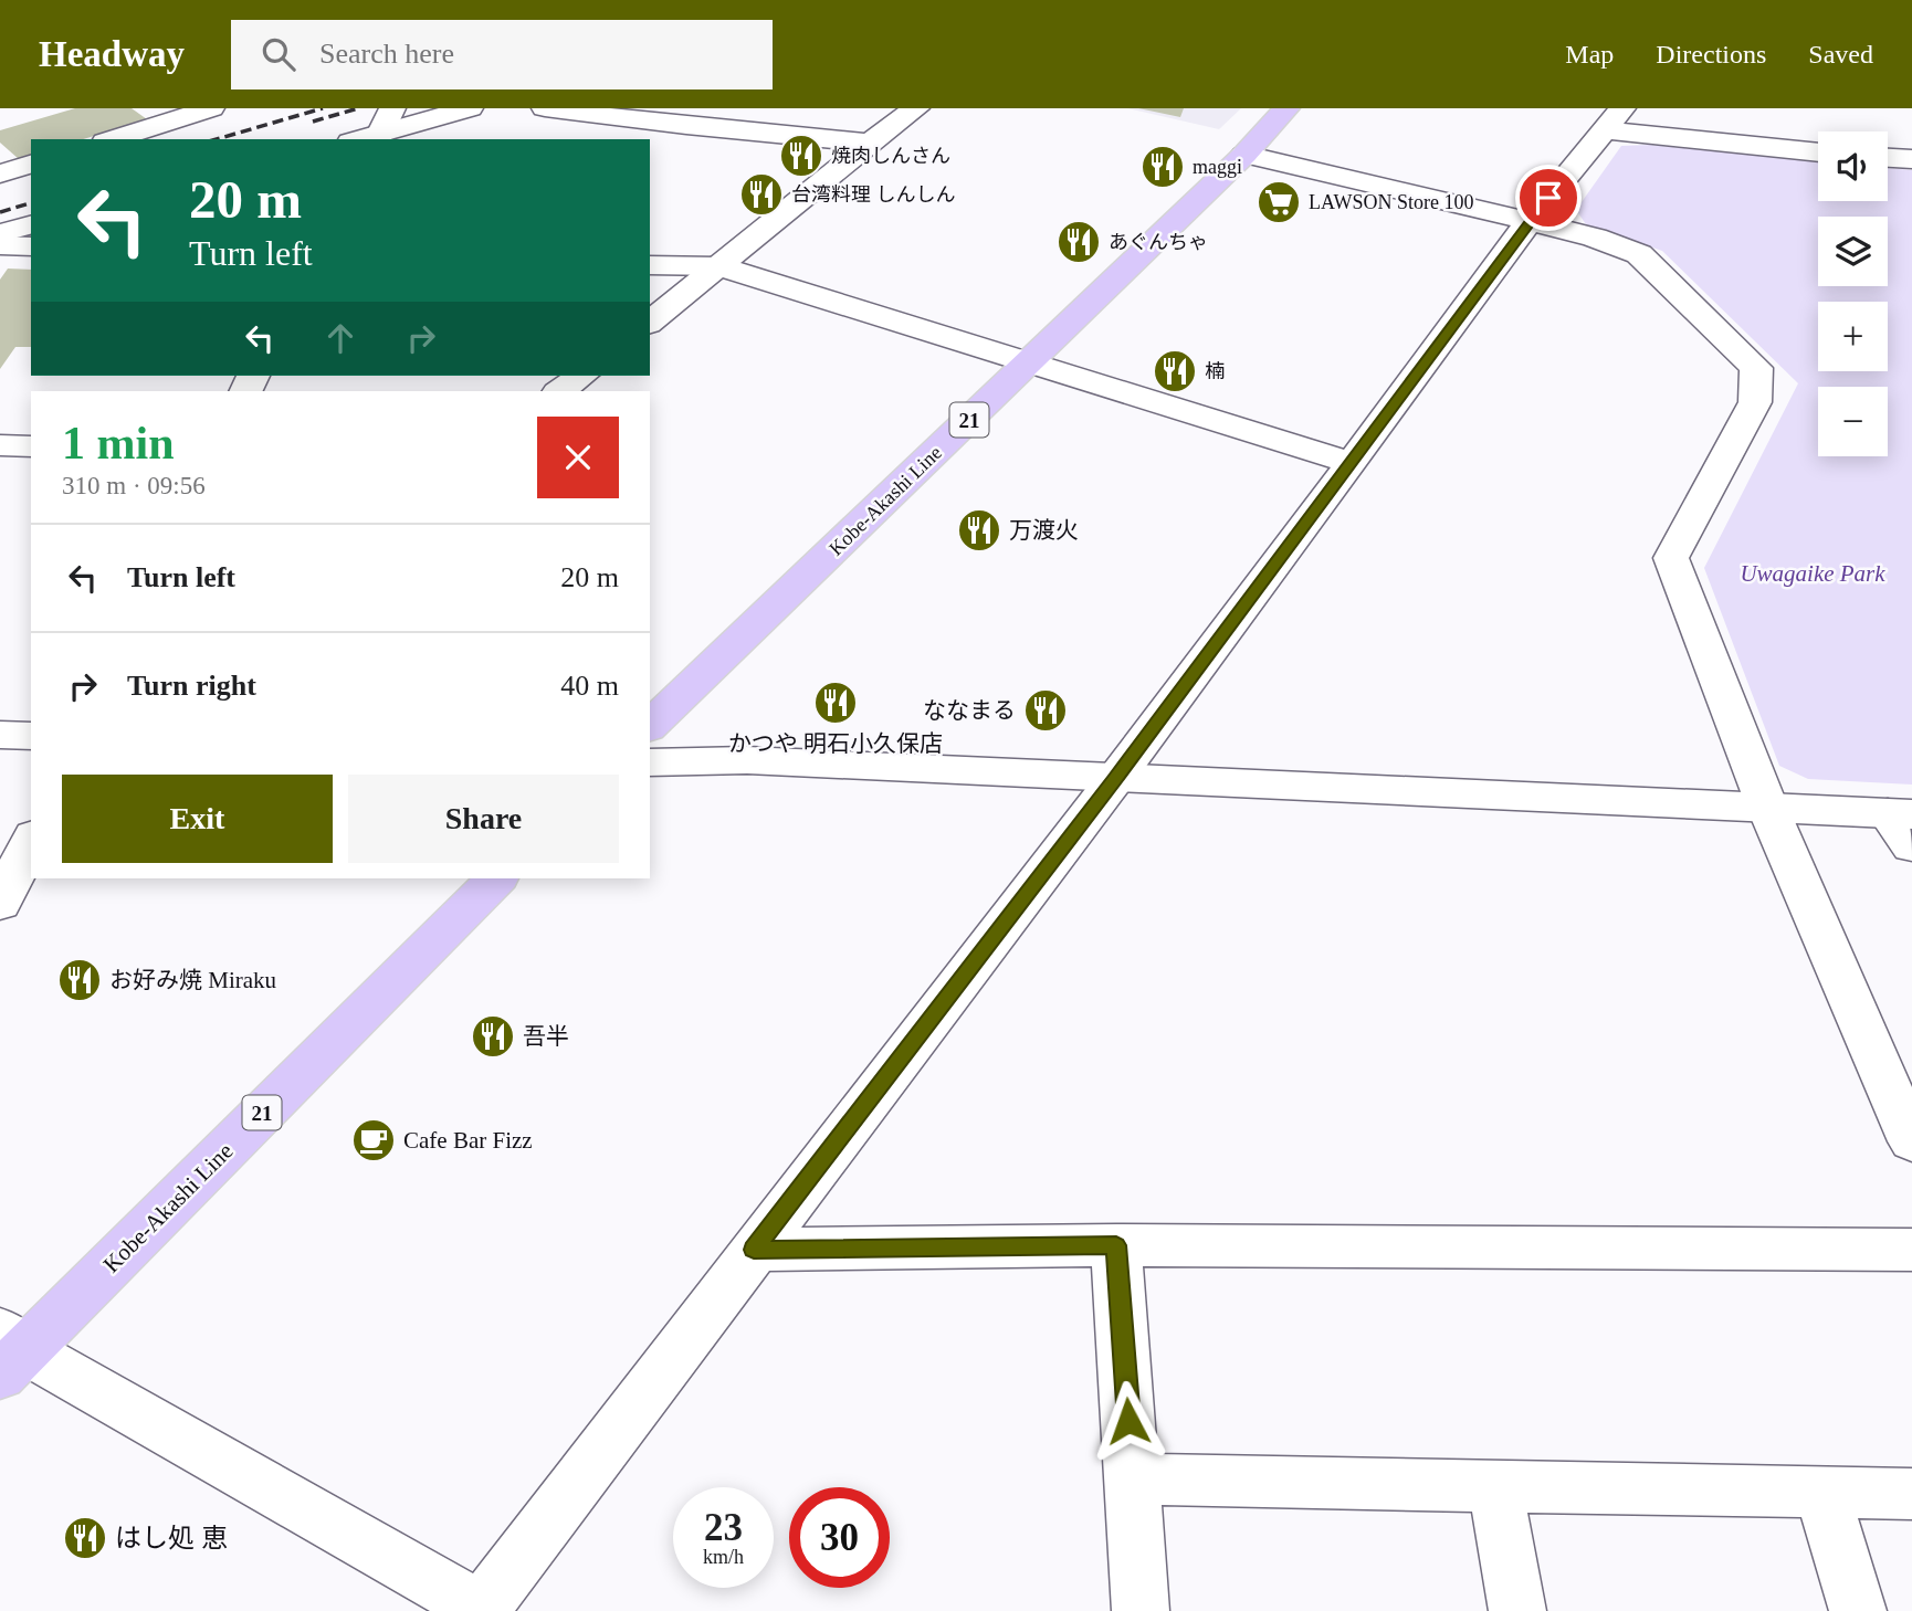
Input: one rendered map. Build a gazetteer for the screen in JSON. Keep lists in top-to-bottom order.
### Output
{
  "streets": {
    "main road": ["21", "Kobe-Akashi Line"]
  },
  "parks": ["Uwagaike Park"],
  "places": {
    "restaurant": [
      "焼肉しんさん",
      "maggi",
      "台湾料理 しんしん",
      "あぐんちゃ",
      "楠",
      "万渡火",
      "かつや 明石小久保店",
      "ななまる",
      "お好み焼 Miraku",
      "吾半",
      "はし処 恵"
    ],
    "supermarket": ["LAWSON Store 100"],
    "cafe": ["Cafe Bar Fizz"]
  },
  "page": {
    "header": "Headway",
    "search": "Search here",
    "nav": ["Map", "Directions", "Saved"],
    "map_buttons": ["+", "−"],
    "turn": ["20 m", "Turn left"],
    "heading": ["1 min", "310 m · 09:56"],
    "list": [
      {
        "name": "Turn left",
        "value": "20 m"
      },
      {
        "name": "Turn right",
        "value": "40 m"
      }
    ],
    "buttons": ["Exit", "Share"],
    "speed": "23 km/h",
    "limit": "30"
  }
}
